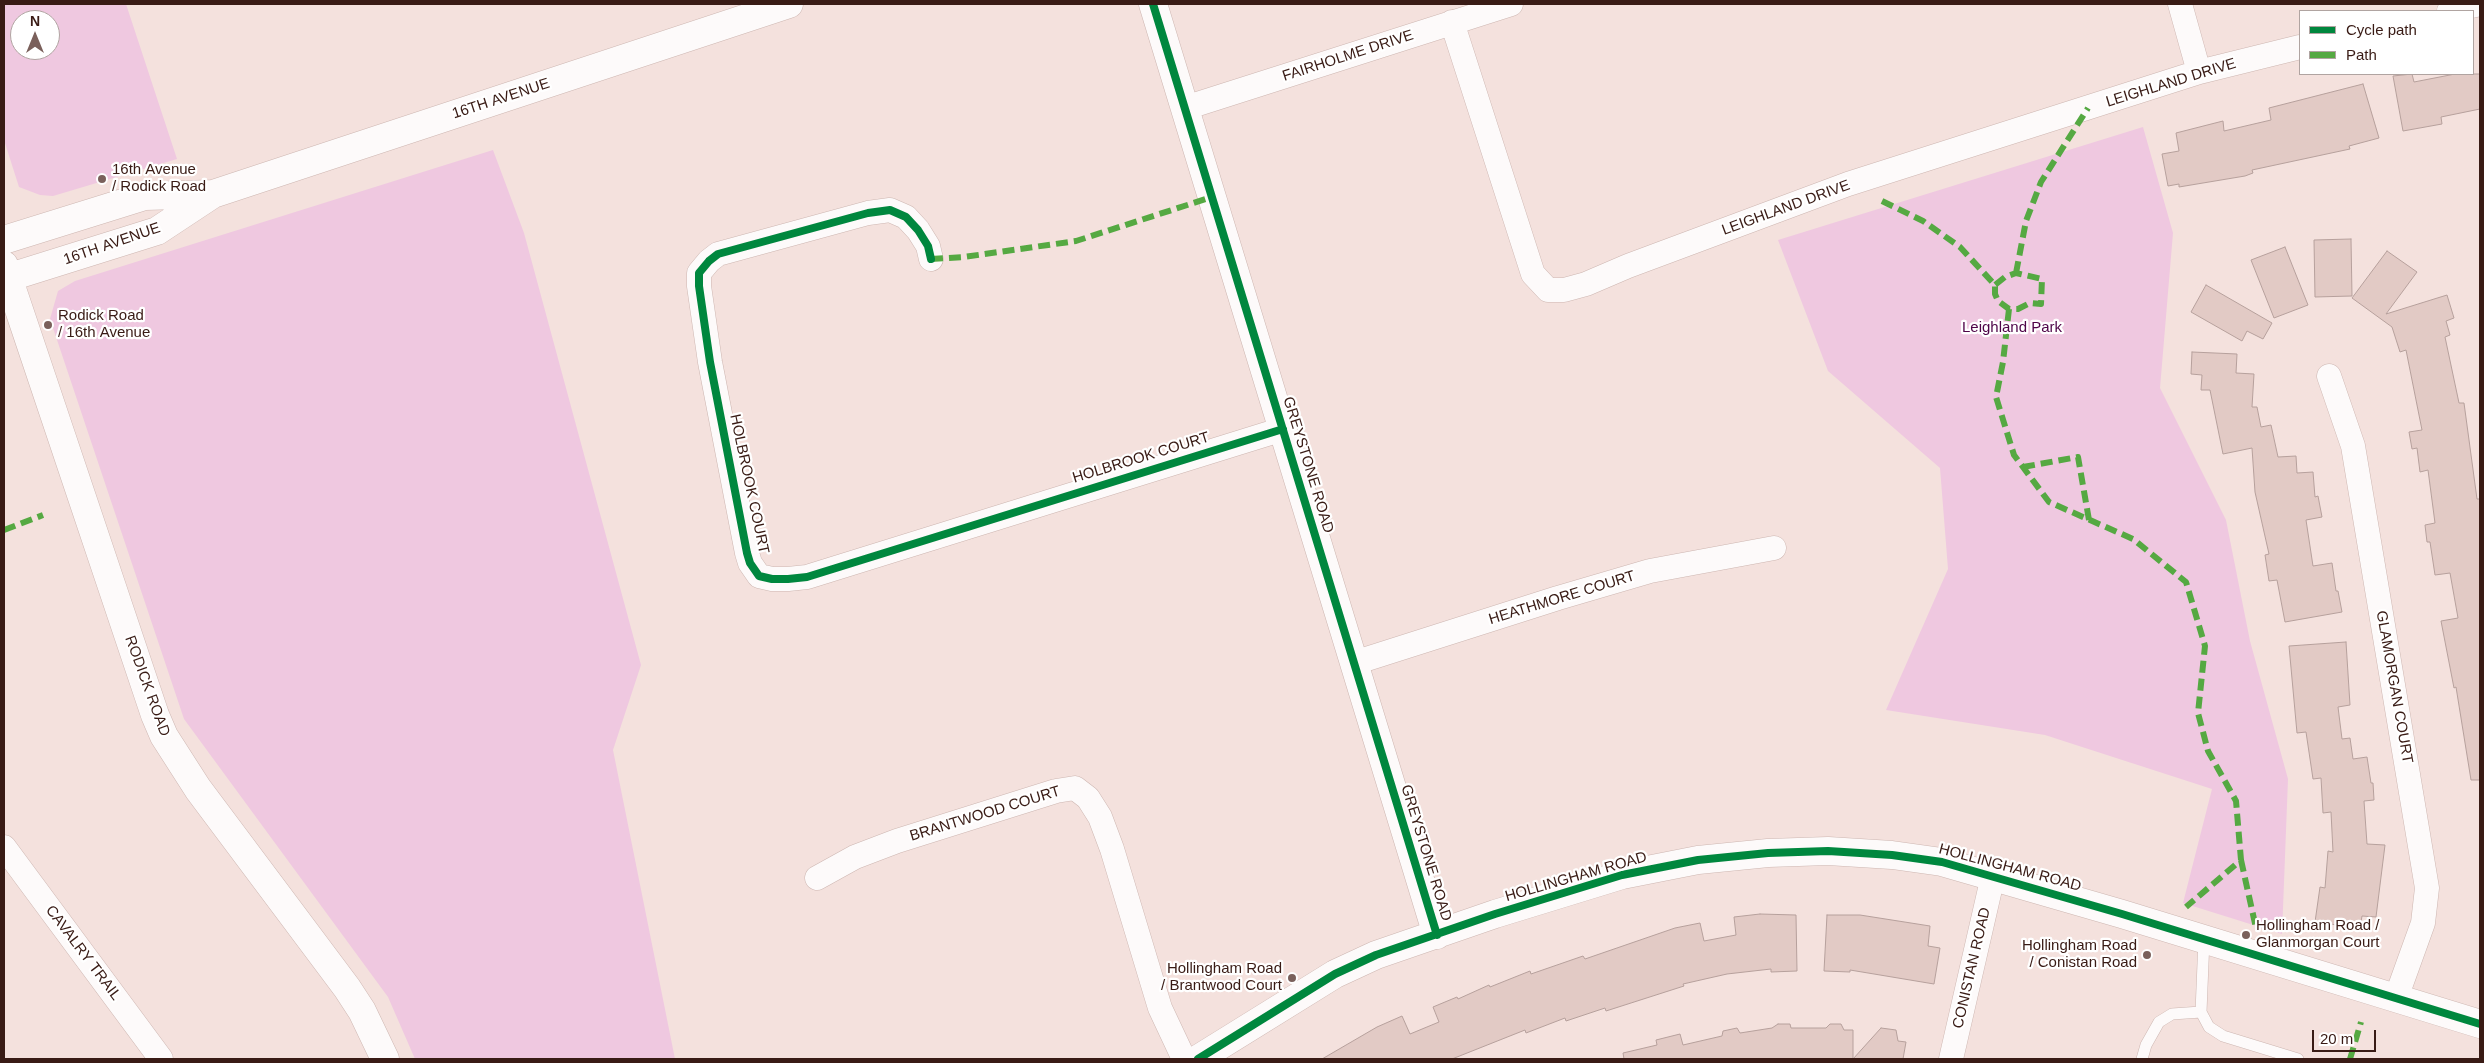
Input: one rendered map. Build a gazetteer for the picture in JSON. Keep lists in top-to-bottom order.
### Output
{
  "streets": {
    "street": [
      "FAIRHOLME DRIVE",
      "LEIGHLAND DRIVE",
      "16TH AVENUE",
      "HOLBROOK COURT",
      "GREYSTONE ROAD",
      "HEATHMORE COURT",
      "RODICK ROAD",
      "GLAMORGAN COURT",
      "BRANTWOOD COURT",
      "HOLLINGHAM ROAD",
      "CAVALRY TRAIL",
      "CONISTAN ROAD"
    ]
  },
  "crossings": [
    ["FAIRHOLME DRIVE", "LEIGHLAND DRIVE"],
    ["FAIRHOLME DRIVE", "GREYSTONE ROAD"],
    ["16TH AVENUE", "RODICK ROAD"],
    ["HOLBROOK COURT", "GREYSTONE ROAD"],
    ["GREYSTONE ROAD", "HEATHMORE COURT"],
    ["GREYSTONE ROAD", "HOLLINGHAM ROAD"],
    ["GLAMORGAN COURT", "HOLLINGHAM ROAD"],
    ["HOLLINGHAM ROAD", "CONISTAN ROAD"]
  ],
  "parks": ["Leighland Park"],
  "places": [
    "16th Avenue / Rodick Road",
    "Rodick Road / 16th Avenue",
    "Hollingham Road / Glanmorgan Court",
    "Hollingham Road / Conistan Road",
    "Hollingham Road / Brantwood Court"
  ],
  "legend": ["Cycle path", "Path"],
  "scale_bar": "20 m",
  "north": "top"
}
